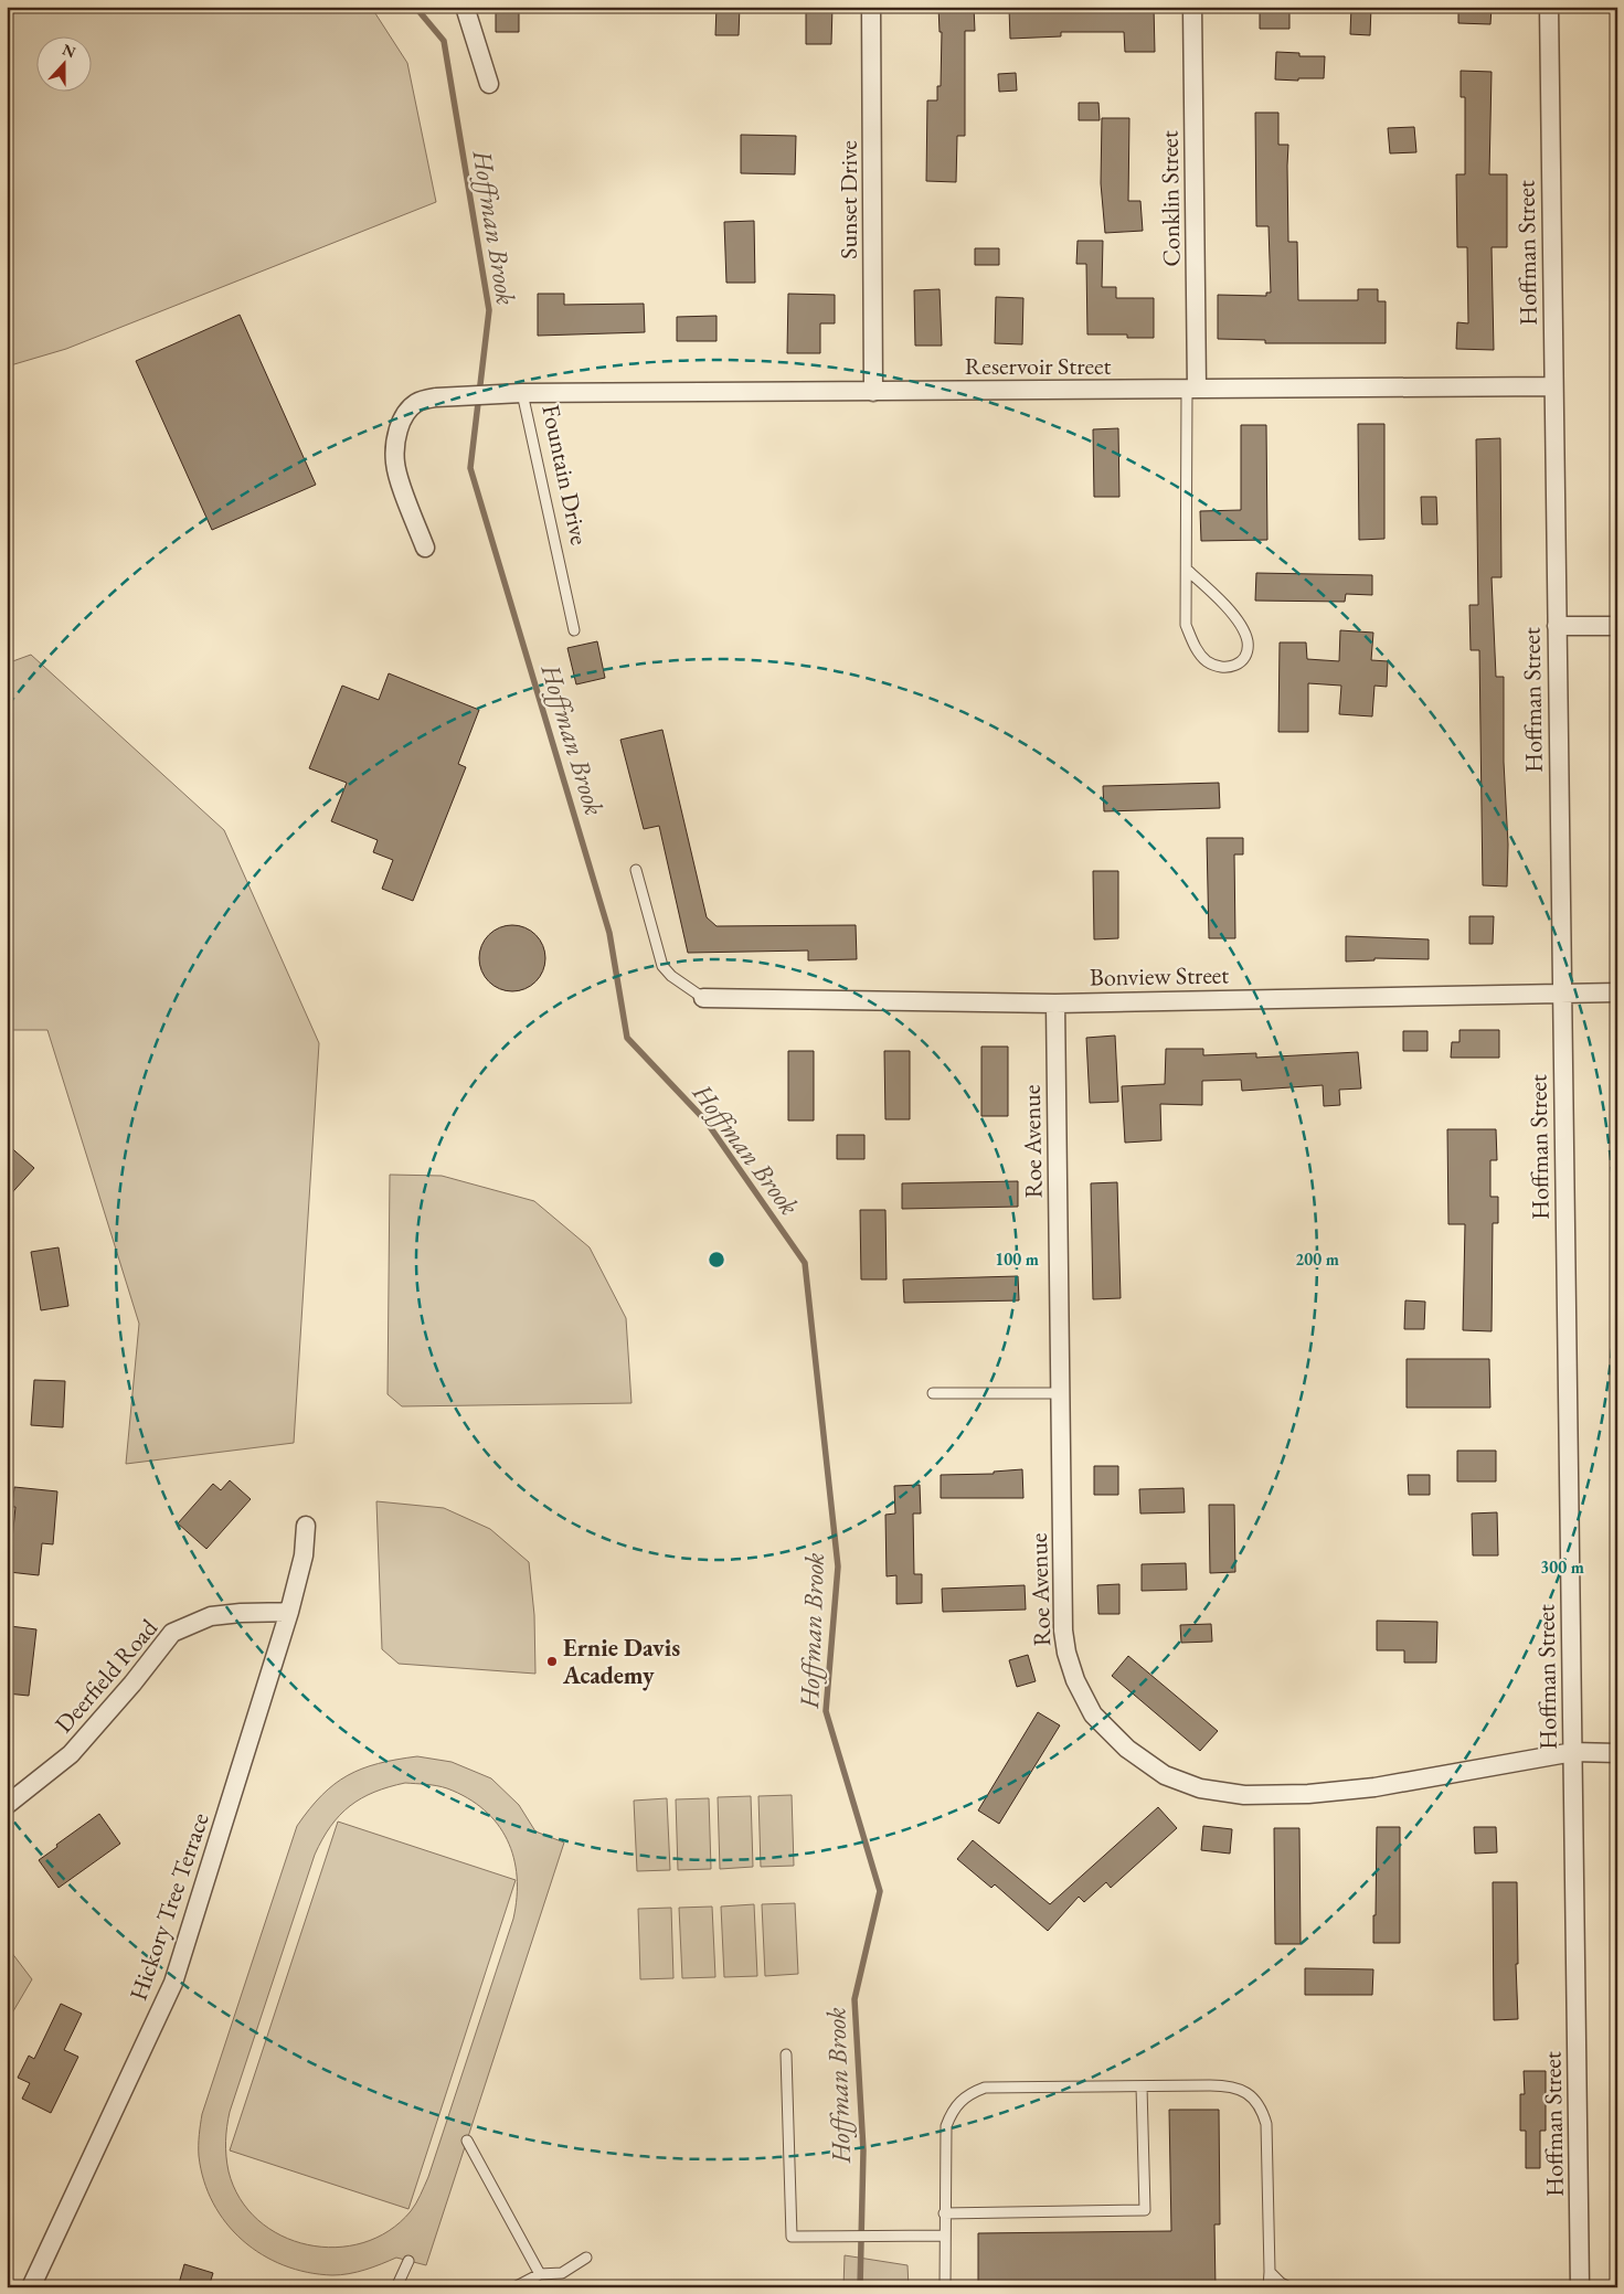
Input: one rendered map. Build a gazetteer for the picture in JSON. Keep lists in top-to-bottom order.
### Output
{
  "streets": {
    "street": [
      "Conklin Street",
      "Sunset Drive",
      "Hoffman Street",
      "Reservoir Street",
      "Fountain Drive",
      "Bonview Street",
      "Roe Avenue",
      "Deerfield Road",
      "Hickory Tree Terrace"
    ]
  },
  "crossings": [
    ["Conklin Street", "Reservoir Street"],
    ["Sunset Drive", "Reservoir Street"],
    ["Hoffman Street", "Reservoir Street"],
    ["Hoffman Street", "Bonview Street"],
    ["Hoffman Street", "Roe Avenue"],
    ["Reservoir Street", "Fountain Drive"],
    ["Bonview Street", "Roe Avenue"],
    ["Deerfield Road", "Hickory Tree Terrace"]
  ],
  "water": ["Hoffman Brook"],
  "places": ["Ernie Davis Academy"],
  "north": "top",
  "rings": ["100 m", "200 m", "300 m"]
}
